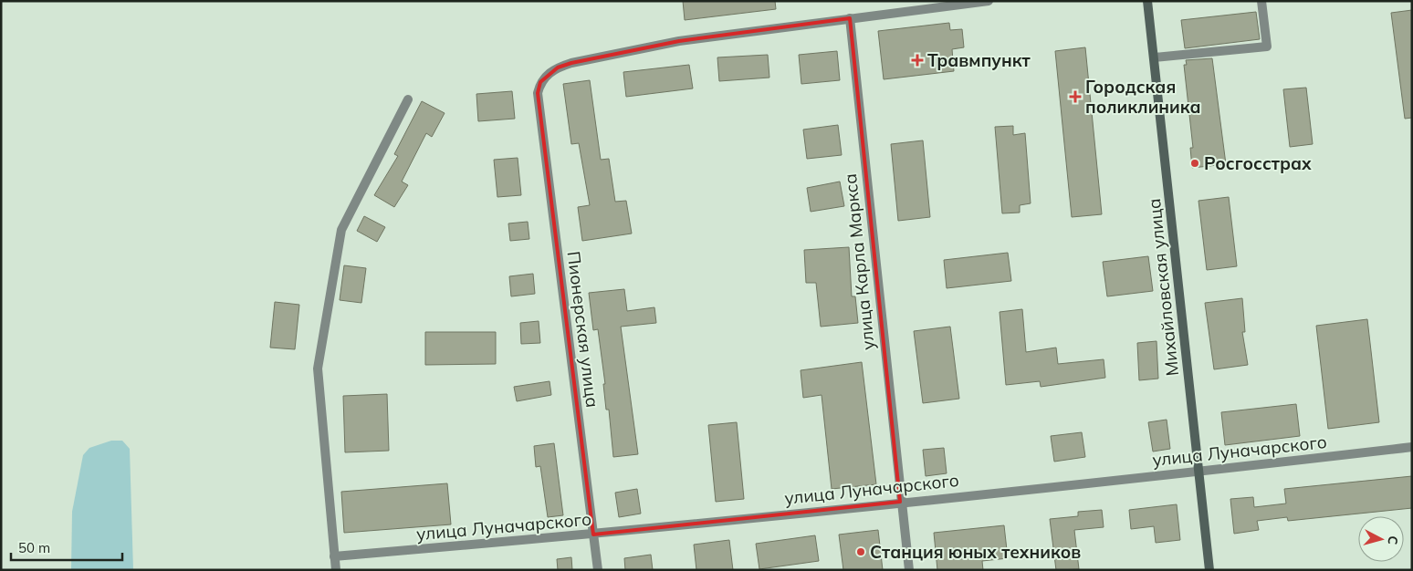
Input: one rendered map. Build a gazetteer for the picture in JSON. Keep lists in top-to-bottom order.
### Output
{
  "streets": {
    "main road": ["Михайловская улица"],
    "street": ["улица Карла Маркса", "Пионерская улица", "улица Луначарского"]
  },
  "crossings": [
    ["улица Карла Маркса", "Пионерская улица"],
    ["улица Карла Маркса", "улица Луначарского"],
    ["Михайловская улица", "улица Луначарского"],
    ["Пионерская улица", "улица Луначарского"]
  ],
  "places": {
    "health": ["Травмпункт", "Городская поликлиника"],
    "other": ["Росгосстрах", "Станция юных техников"]
  },
  "scale_bar": "50 m",
  "north": "right"
}
